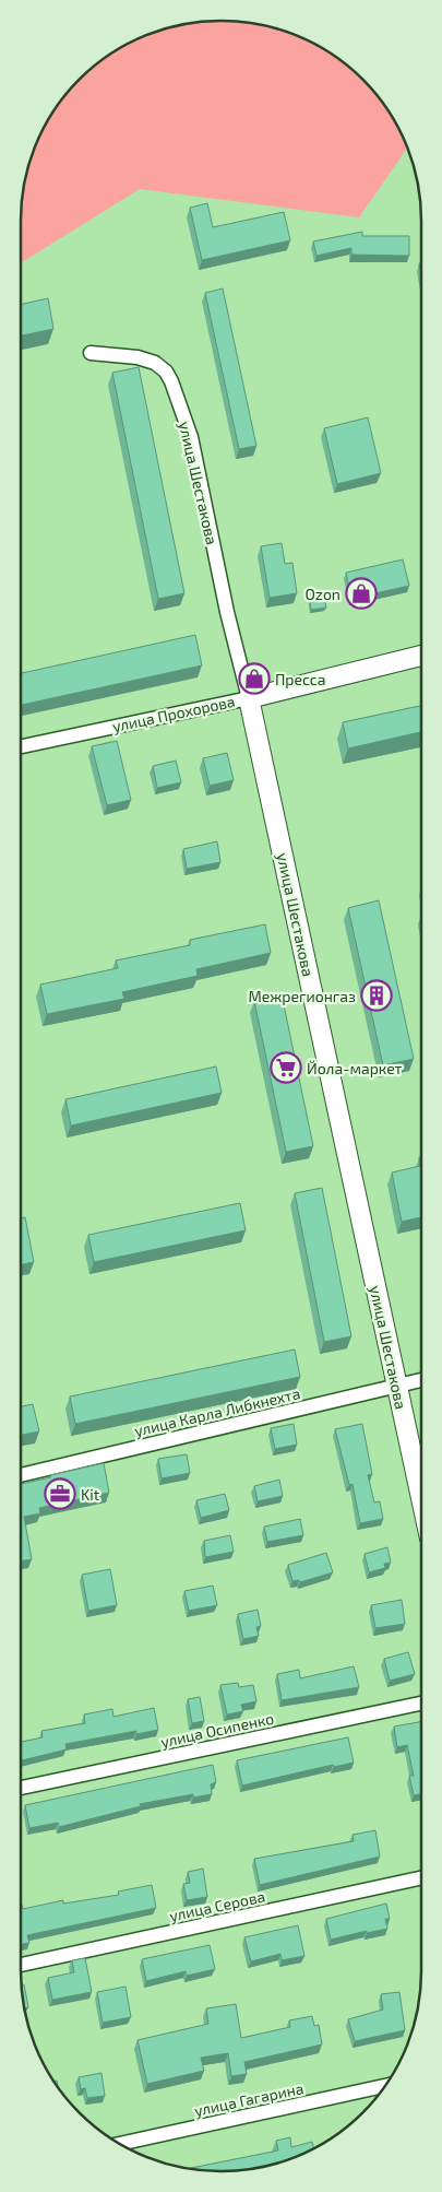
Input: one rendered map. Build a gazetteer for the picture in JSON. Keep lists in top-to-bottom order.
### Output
{
  "streets": {
    "main road": ["улица Шестакова", "улица Прохорова"],
    "street": [
      "улица Карла Либкнехта",
      "улица Осипенко",
      "улица Серова",
      "улица Гагарина"
    ]
  },
  "crossings": [
    ["улица Шестакова", "улица Прохорова"],
    ["улица Шестакова", "улица Карла Либкнехта"]
  ],
  "places": {
    "shop": ["Ozon", "Пресса"],
    "building": ["Межрегионгаз"],
    "supermarket": ["Йола-маркет"],
    "office": ["Kit"]
  }
}
